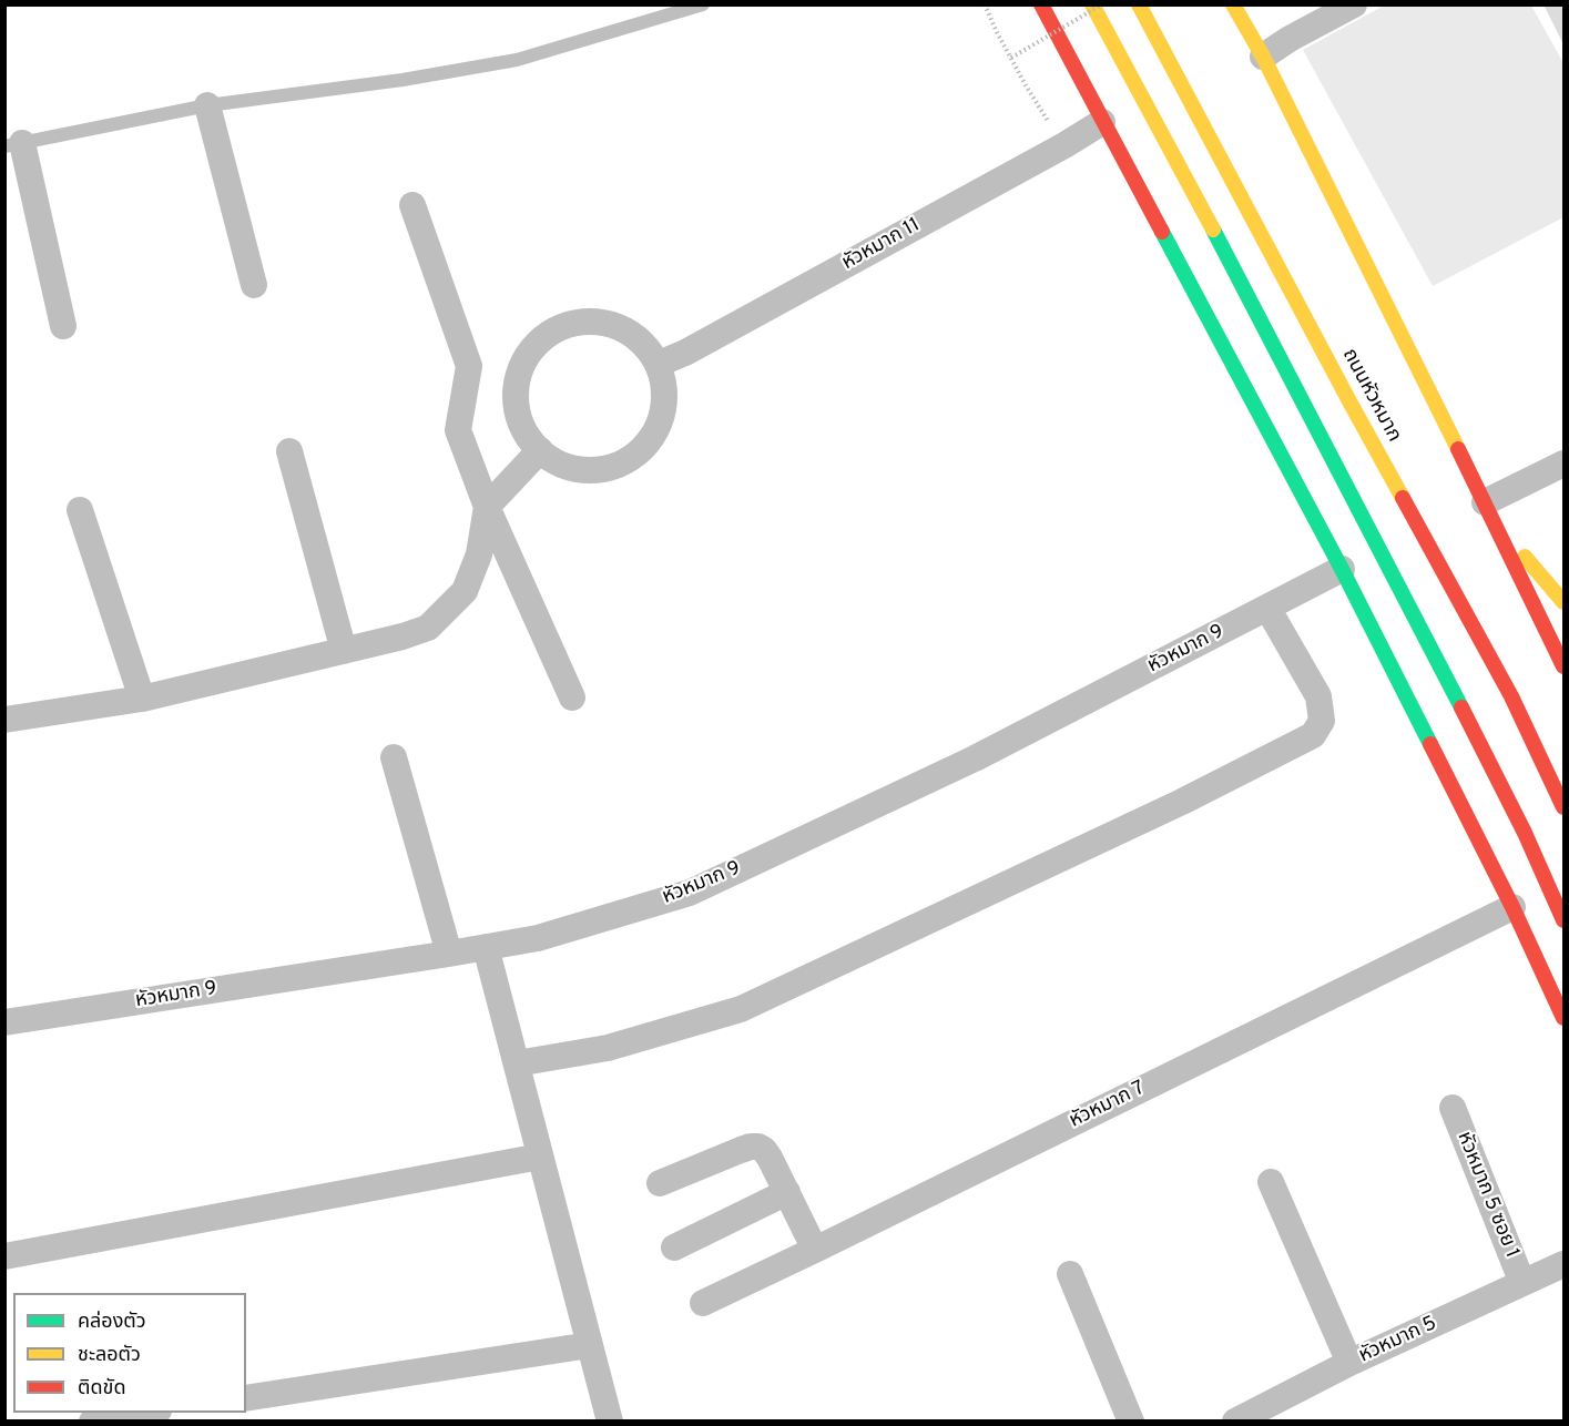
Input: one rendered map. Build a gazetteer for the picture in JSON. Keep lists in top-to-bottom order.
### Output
{
  "streets": {
    "main road": ["ถนนหัวหมาก"],
    "street": [
      "หัวหมาก 11",
      "หัวหมาก 9",
      "หัวหมาก 7",
      "หัวหมาก 5 ซอย 1",
      "หัวหมาก 5"
    ]
  },
  "crossings": [
    ["หัวหมาก 5 ซอย 1", "หัวหมาก 5"]
  ],
  "legend": ["คล่องตัว", "ชะลอตัว", "ติดขัด"]
}
